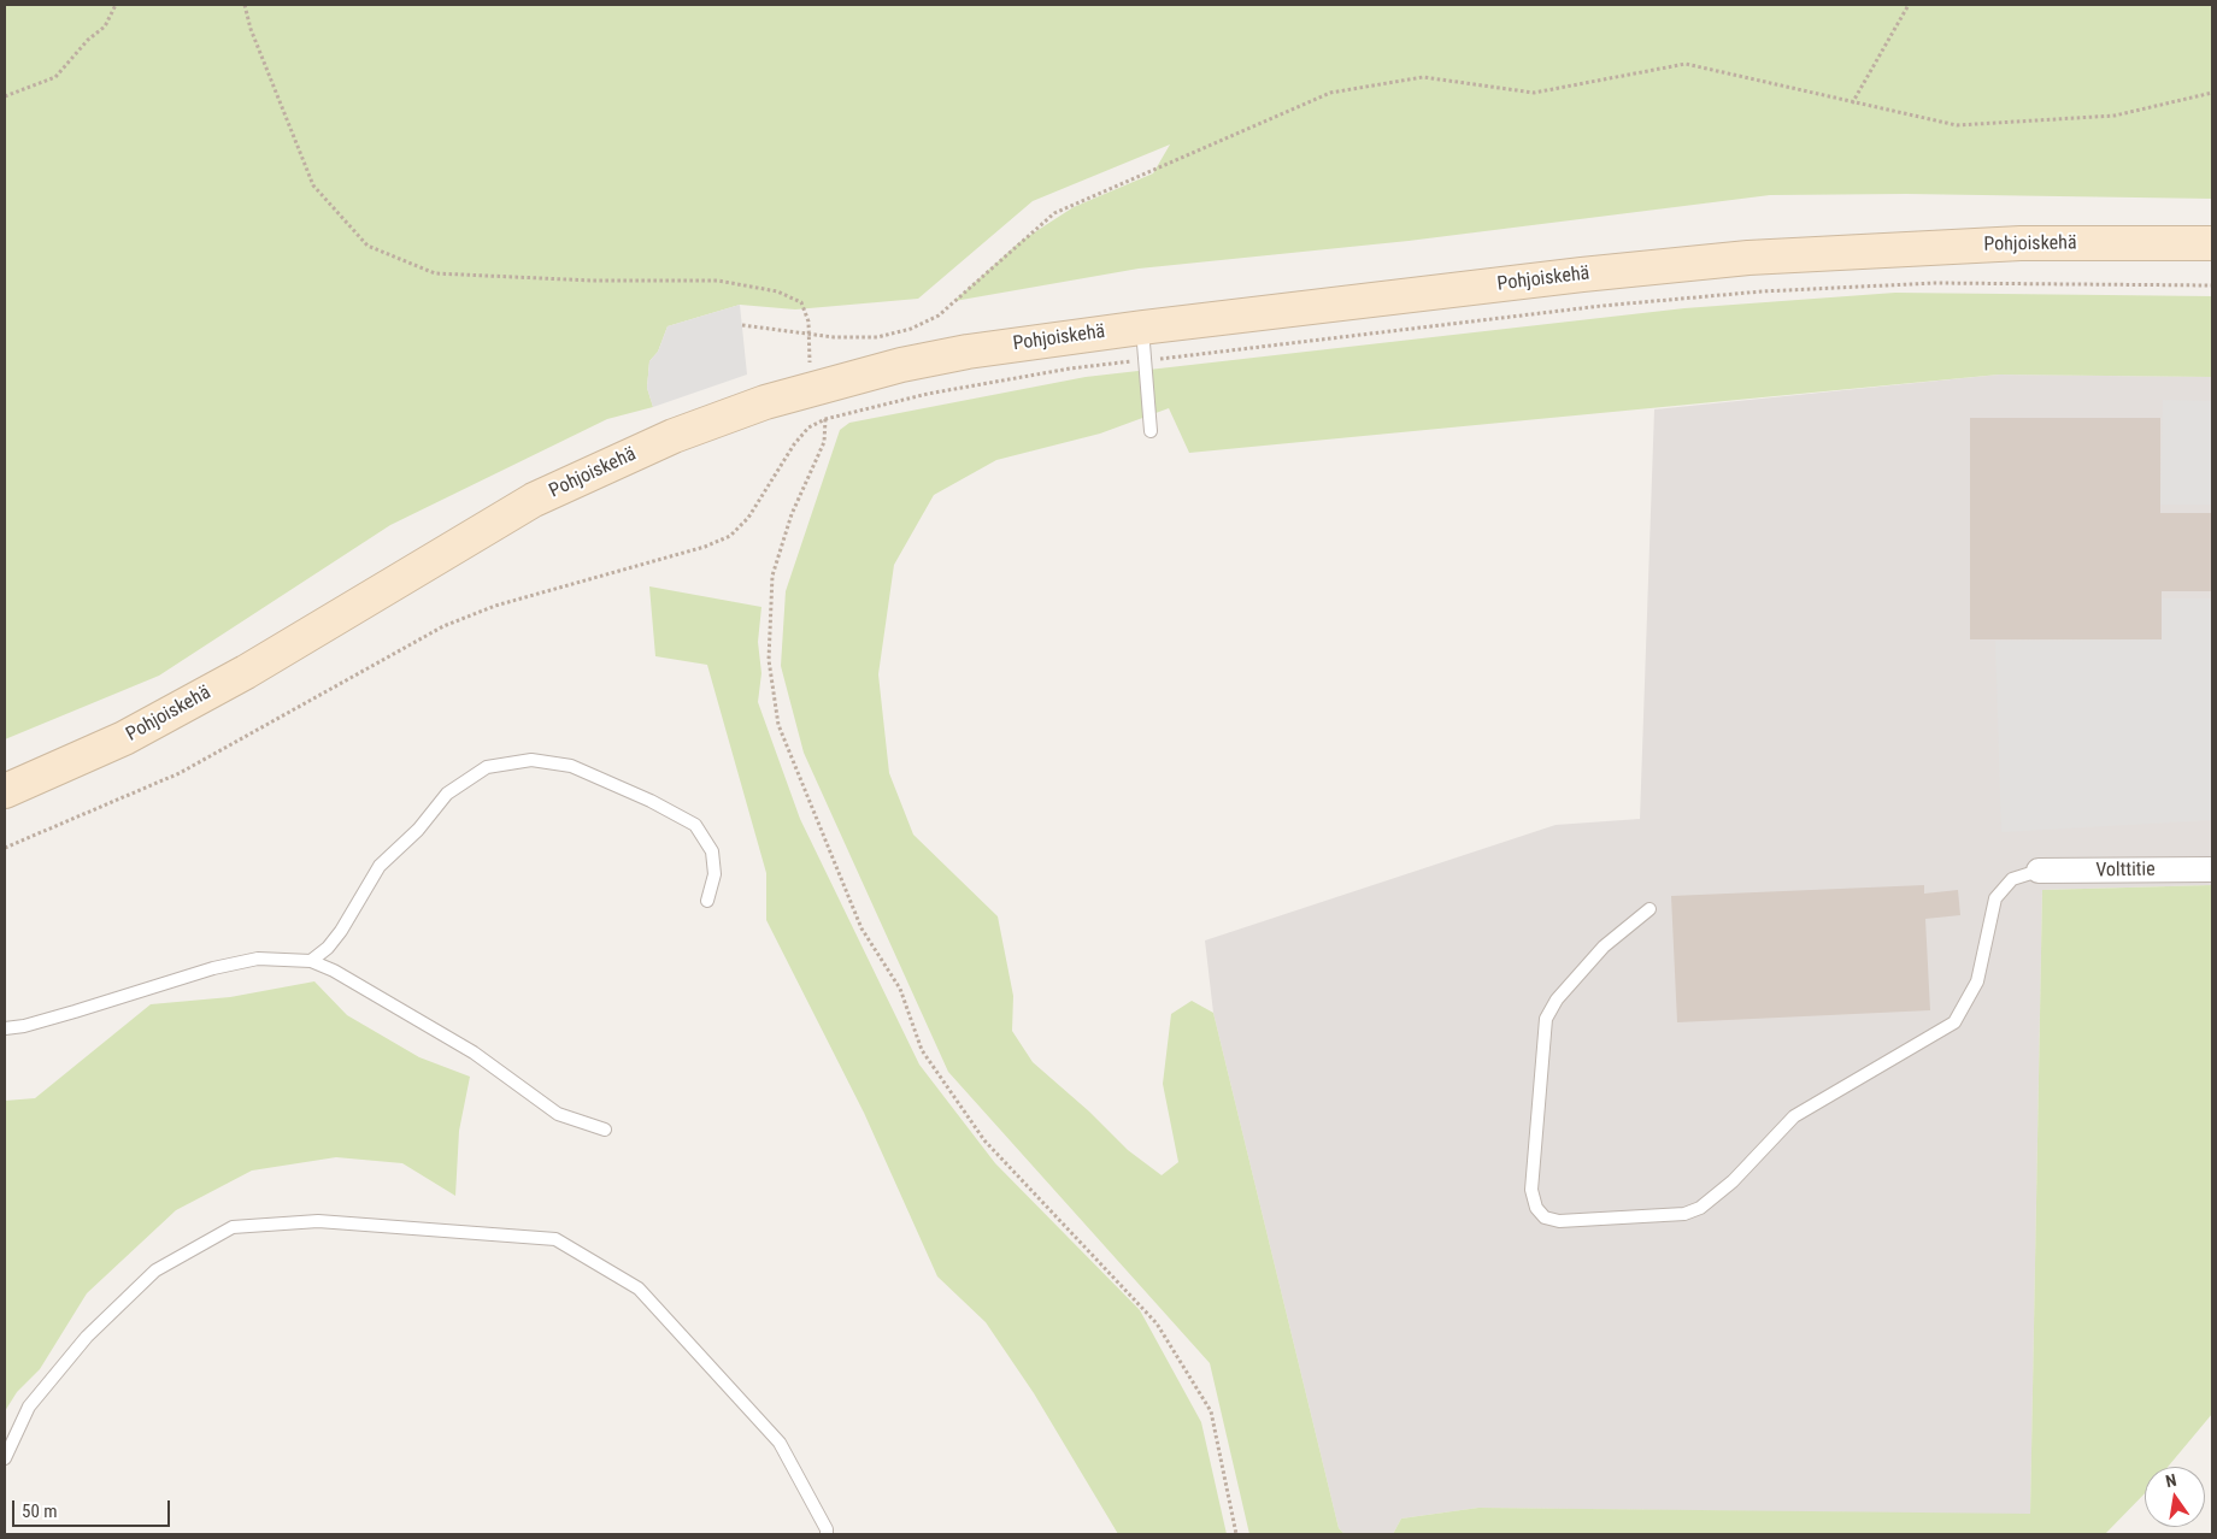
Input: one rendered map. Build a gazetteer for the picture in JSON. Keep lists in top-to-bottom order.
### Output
{
  "streets": {
    "main road": ["Pohjoiskehä"],
    "street": ["Volttitie"]
  },
  "scale_bar": "50 m",
  "north": "top"
}
